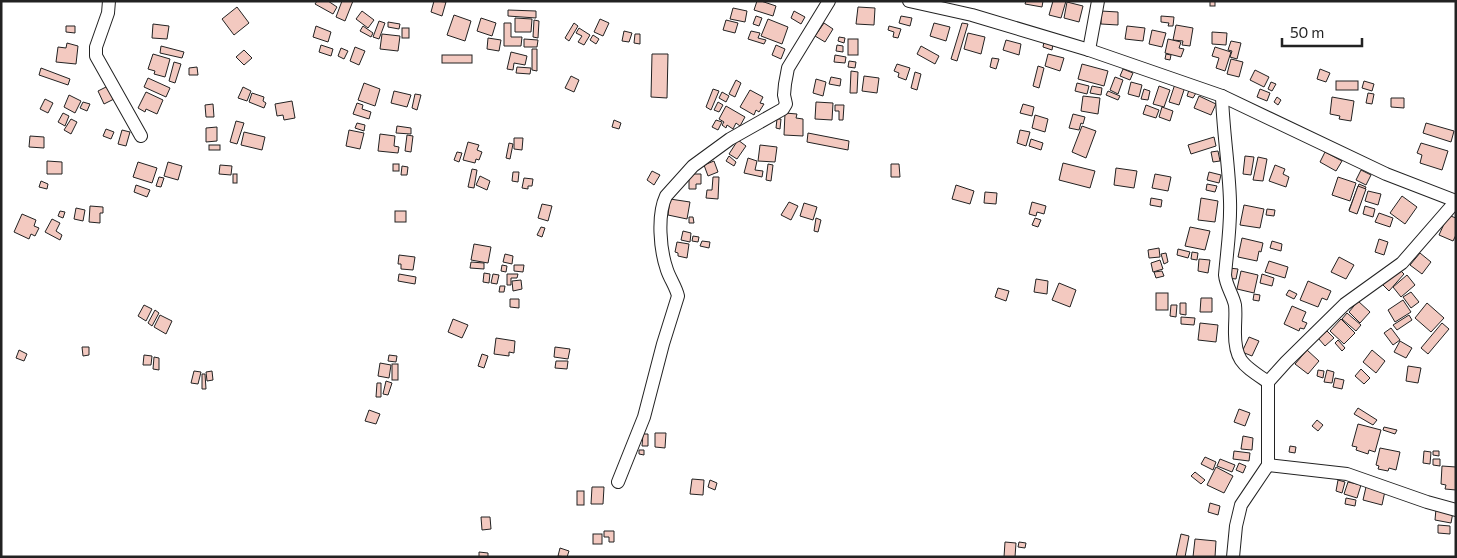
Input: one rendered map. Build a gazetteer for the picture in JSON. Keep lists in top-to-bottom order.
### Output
{
  "scale_bar": "50 m"
}
